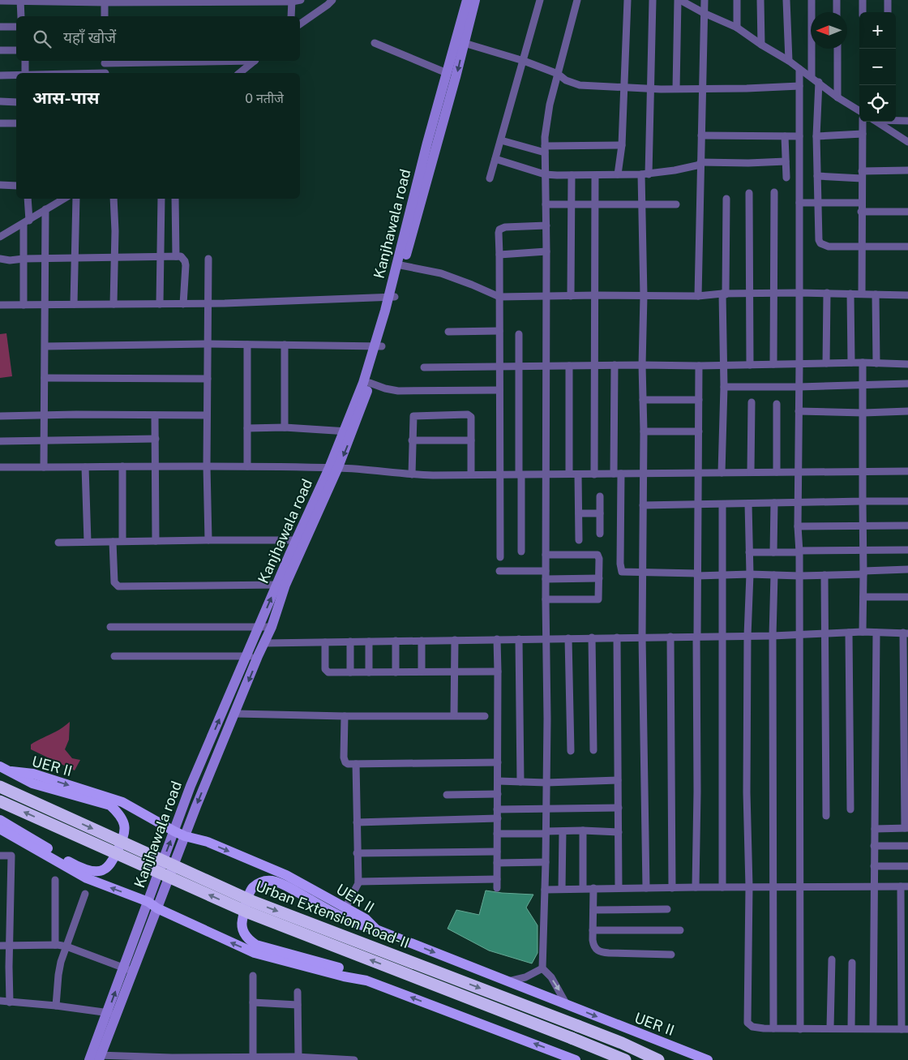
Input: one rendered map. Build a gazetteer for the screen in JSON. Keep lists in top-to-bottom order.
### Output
{
  "streets": {
    "highway": ["Urban Extension Road-II"],
    "main road": ["Kanjhawala road", "UER II"]
  },
  "crossings": [
    ["Kanjhawala road", "UER II"]
  ],
  "north": "left",
  "page": {
    "map_buttons": ["+", "−"],
    "search": "यहाँ खोजें",
    "heading": ["आस-पास", "0 नतीजे"]
  }
}
